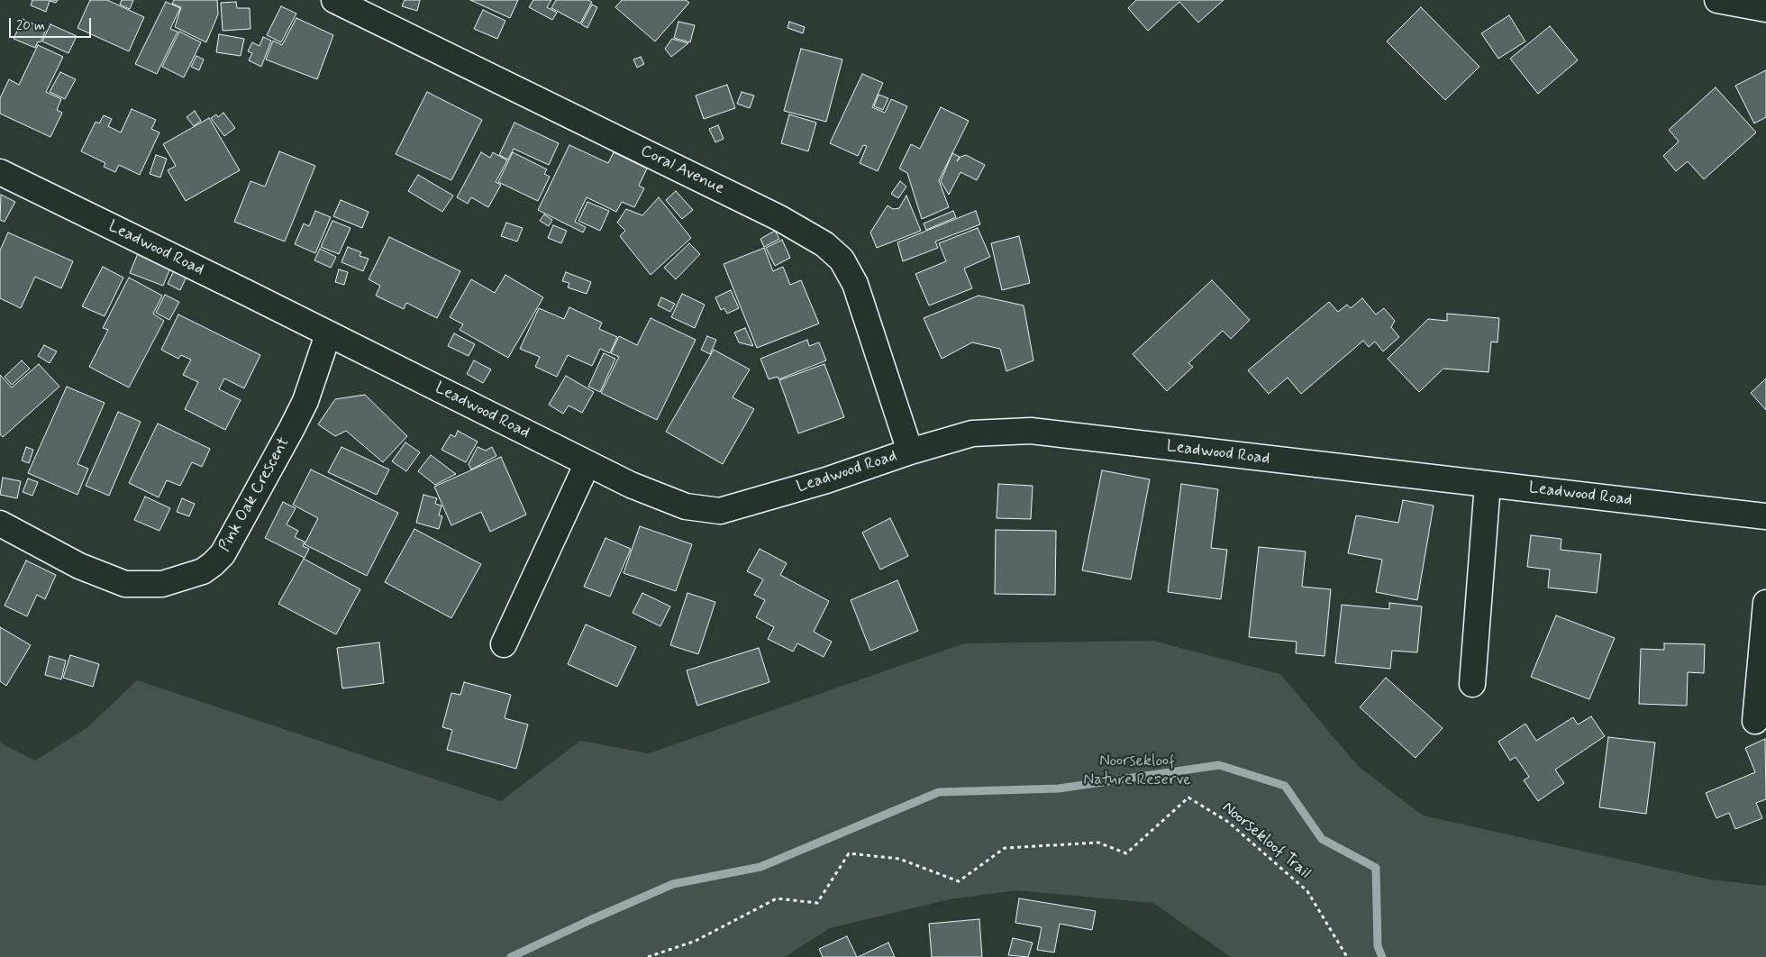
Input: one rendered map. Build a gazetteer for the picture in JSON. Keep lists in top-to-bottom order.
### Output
{
  "streets": {
    "street": ["Coral Avenue", "Leadwood Road", "Pink Oak Crescent"],
    "path": ["Noorsekloof Trail"]
  },
  "crossings": [
    ["Coral Avenue", "Leadwood Road"],
    ["Leadwood Road", "Pink Oak Crescent"]
  ],
  "parks": ["Noorsekloof Nature Reserve"],
  "scale_bar": "20 m"
}
